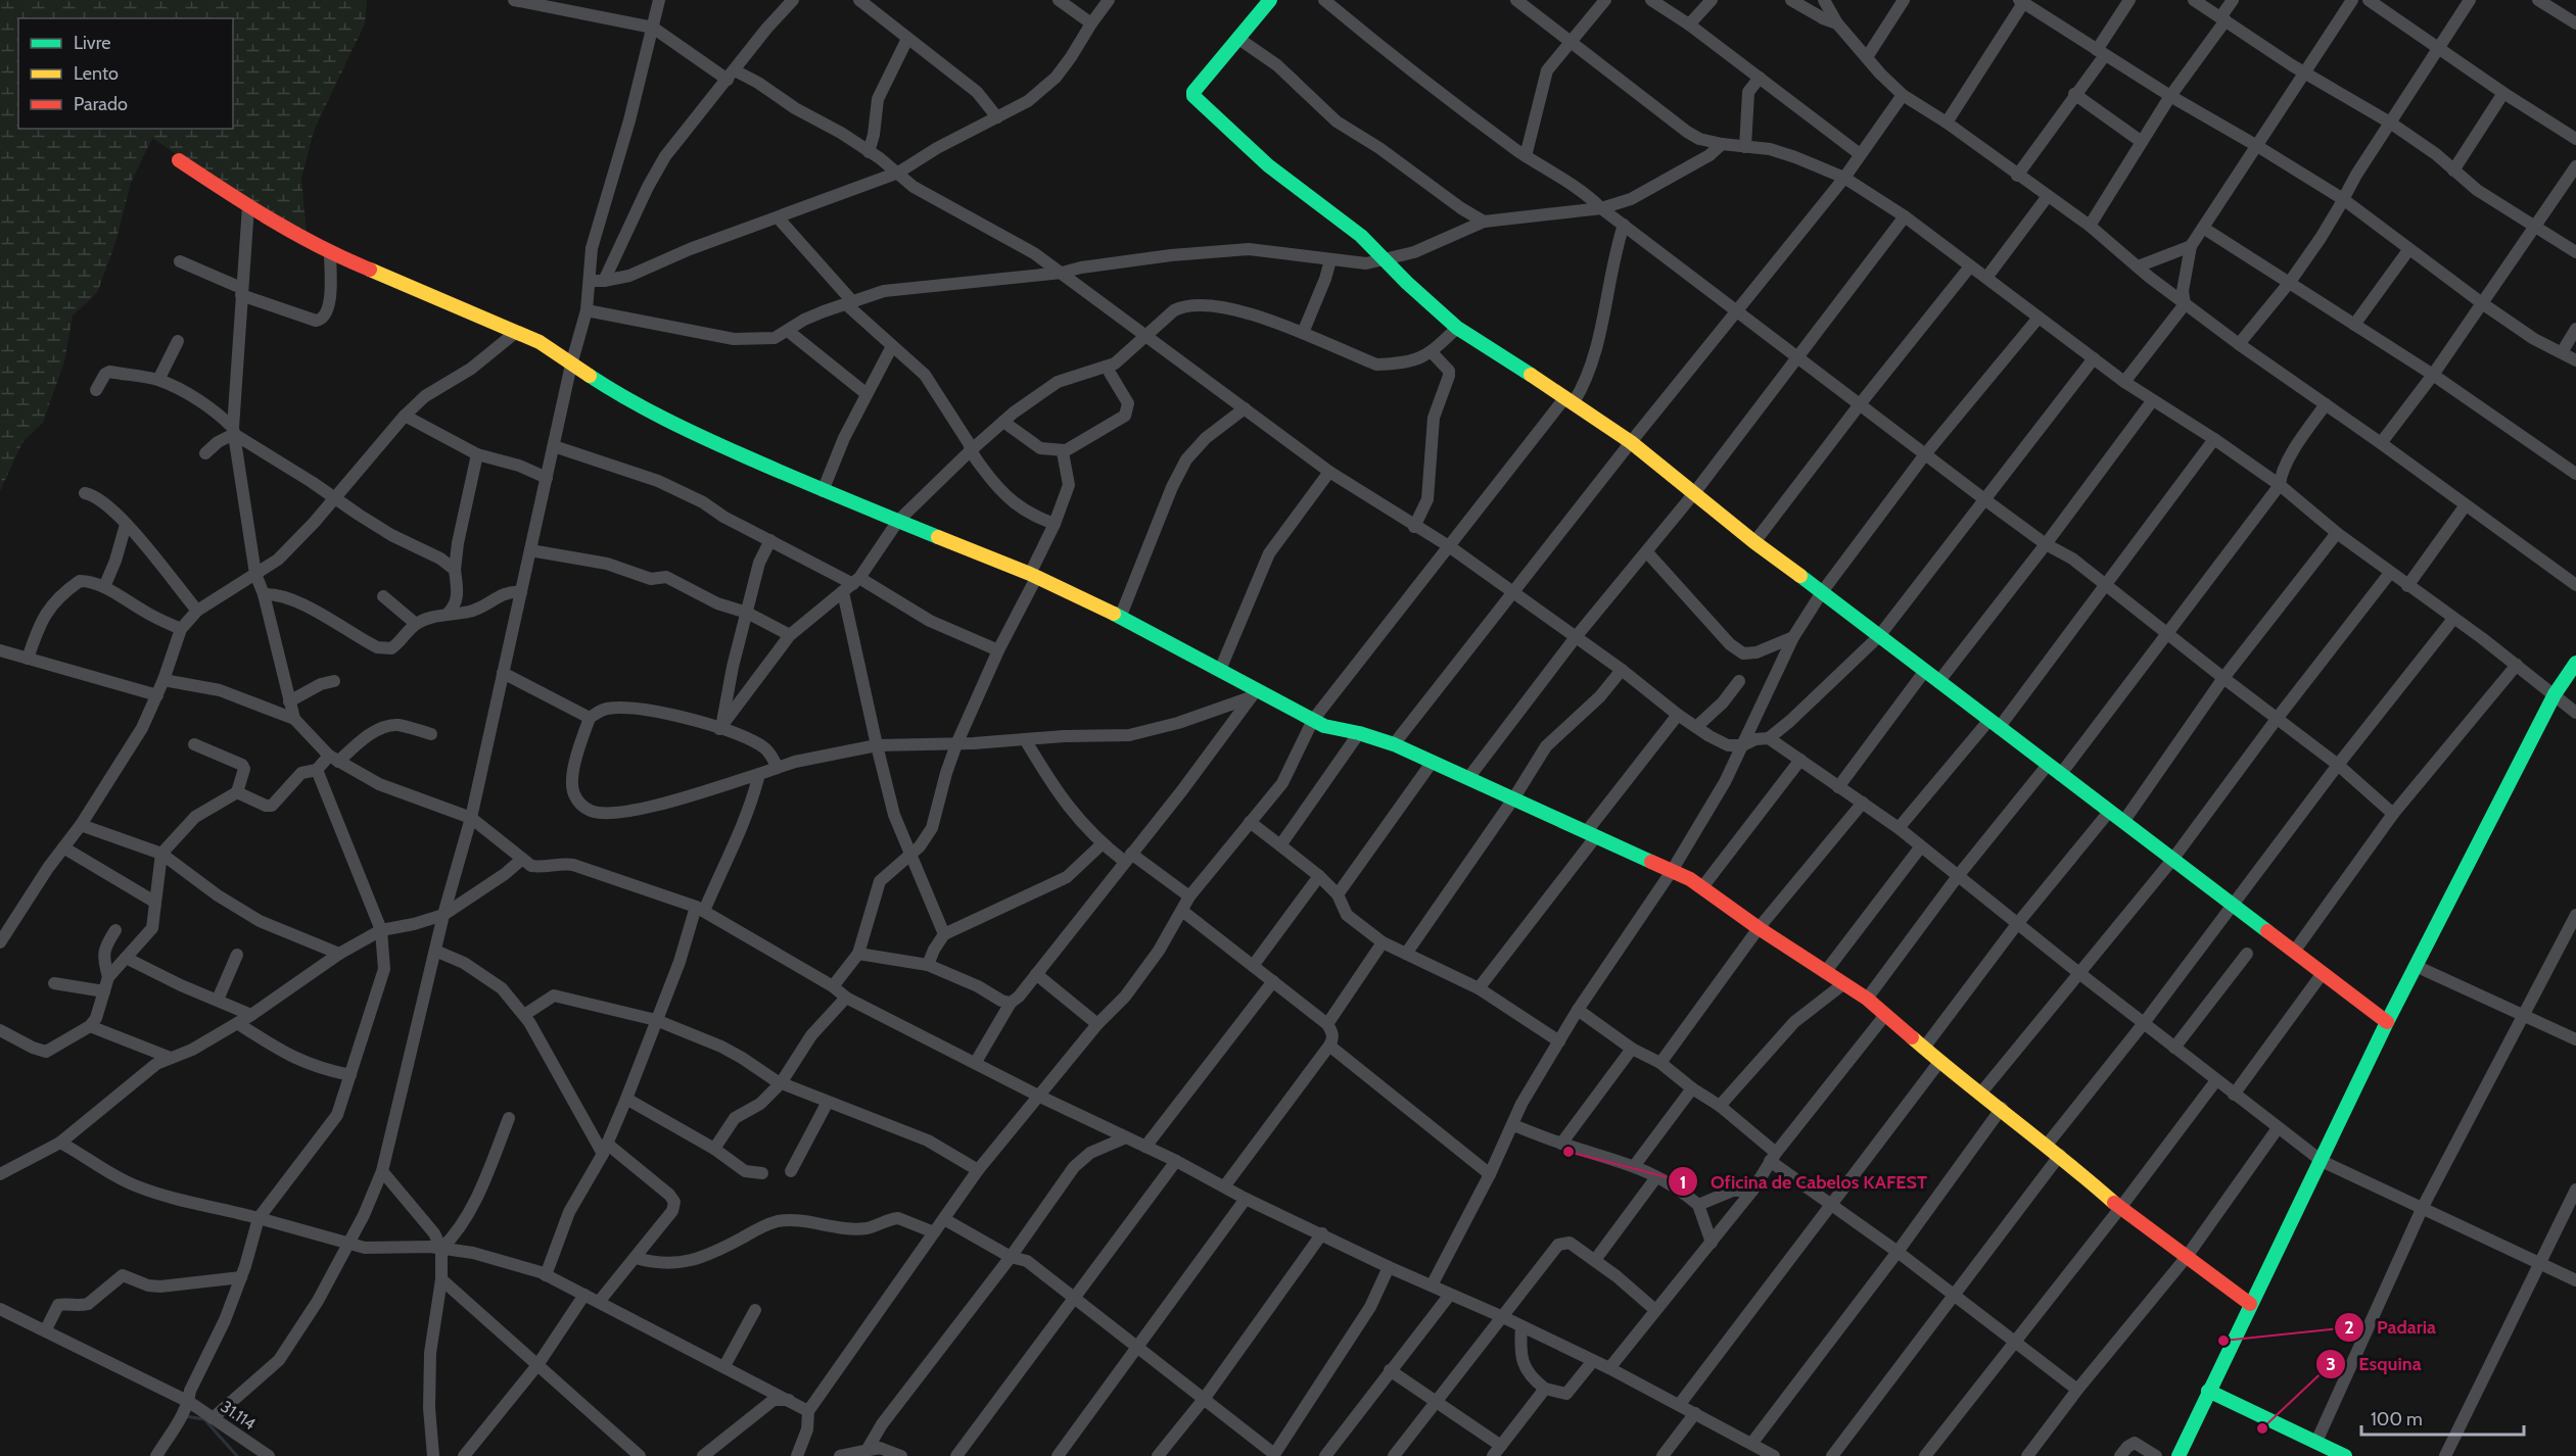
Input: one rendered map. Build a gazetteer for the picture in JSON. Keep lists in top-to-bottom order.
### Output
{
  "streets": {
    "street": ["31.114"]
  },
  "places": ["Oficina de Cabelos KAFEST", "Padaria", "Esquina"],
  "legend": ["Livre", "Lento", "Parado"],
  "scale_bar": "100 m"
}
